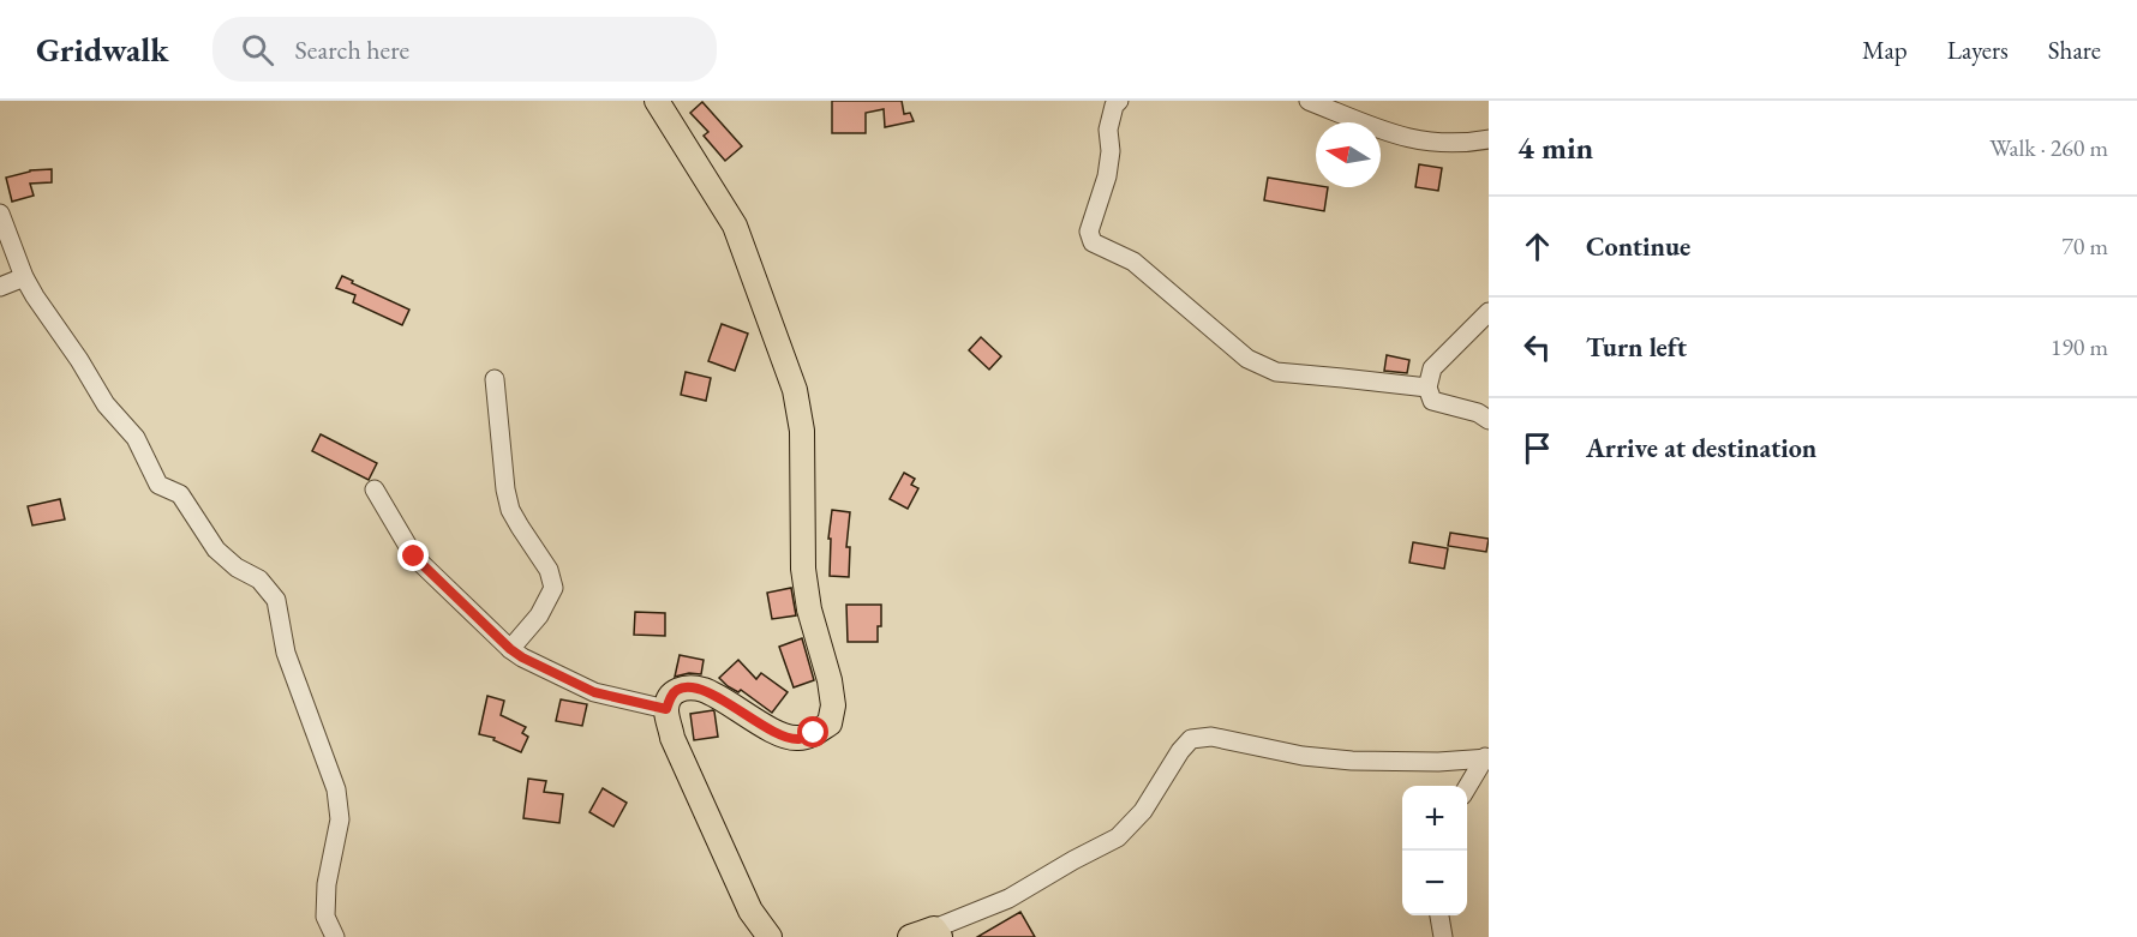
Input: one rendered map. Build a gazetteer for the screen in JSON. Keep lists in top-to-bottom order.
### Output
{
  "north": "left",
  "page": {
    "header": "Gridwalk",
    "search": "Search here",
    "nav": ["Map", "Layers", "Share"],
    "heading": ["4 min", "Walk · 260 m"],
    "list": [
      ["Continue", "70 m"],
      ["Turn left", "190 m"],
      "Arrive at destination"
    ],
    "map_buttons": ["+", "−"]
  }
}
